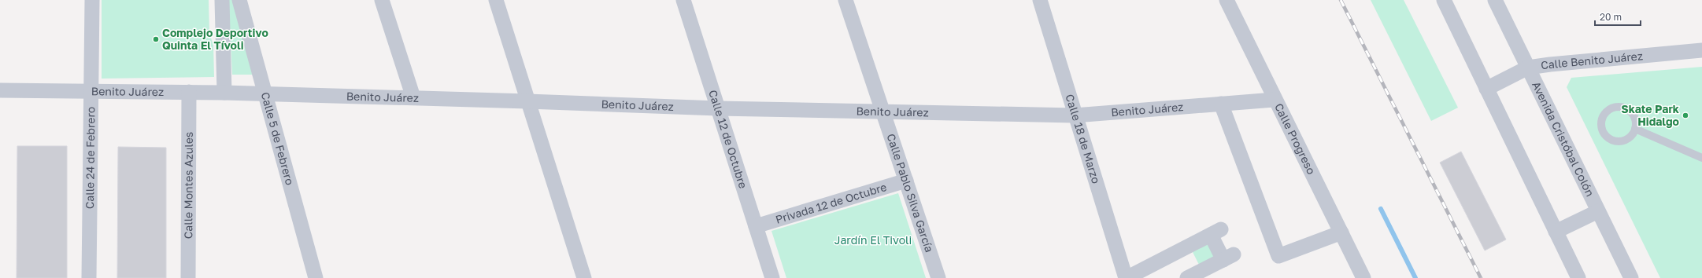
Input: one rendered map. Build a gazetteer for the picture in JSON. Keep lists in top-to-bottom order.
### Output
{
  "streets": {
    "street": [
      "Calle Benito Juárez",
      "Benito Juárez",
      "Calle 5 de Febrero",
      "Calle 12 de Octubre",
      "Calle 18 de Marzo",
      "Calle Progreso",
      "Avenida Cristóbal Colón",
      "Calle 24 de Febrero",
      "Calle Montes Azules",
      "Calle Pablo Silva García",
      "Privada 12 de Octubre"
    ]
  },
  "crossings": [
    ["Calle Benito Juárez", "Avenida Cristóbal Colón"],
    ["Benito Juárez", "Calle 5 de Febrero"],
    ["Benito Juárez", "Calle 12 de Octubre"],
    ["Benito Juárez", "Calle 18 de Marzo"],
    ["Benito Juárez", "Calle Progreso"],
    ["Benito Juárez", "Calle 24 de Febrero"],
    ["Benito Juárez", "Calle Montes Azules"],
    ["Benito Juárez", "Calle Pablo Silva García"],
    ["Calle 12 de Octubre", "Privada 12 de Octubre"],
    ["Calle Pablo Silva García", "Privada 12 de Octubre"]
  ],
  "parks": ["Jardín El Tivoli"],
  "places": ["Complejo Deportivo Quinta El Tívoli", "Skate Park Hidalgo"],
  "scale_bar": "20 m"
}
